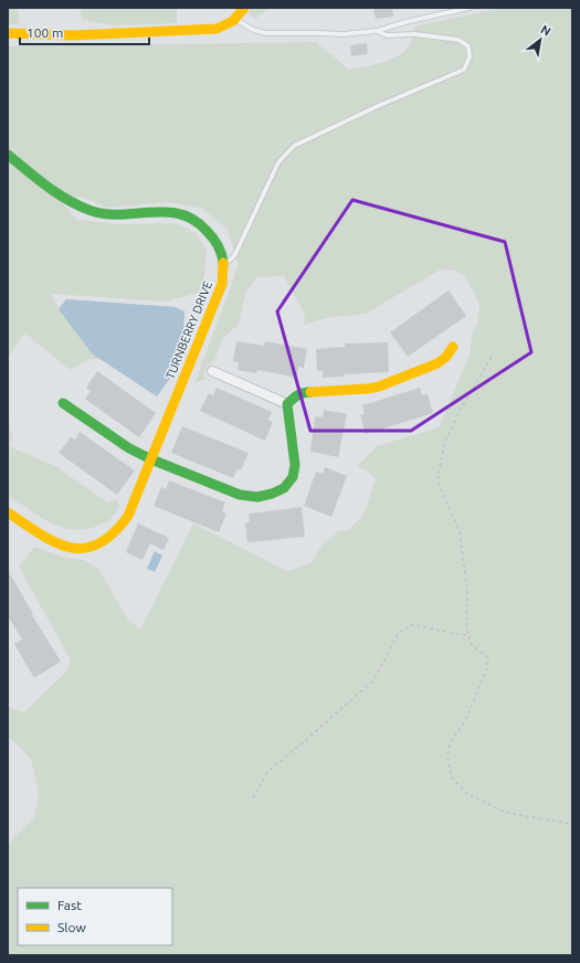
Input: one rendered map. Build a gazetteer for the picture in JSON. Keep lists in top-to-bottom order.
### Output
{
  "streets": {
    "street": ["TURNBERRY DRIVE"]
  },
  "legend": ["Fast", "Slow"],
  "scale_bar": "100 m",
  "north": "top right"
}
